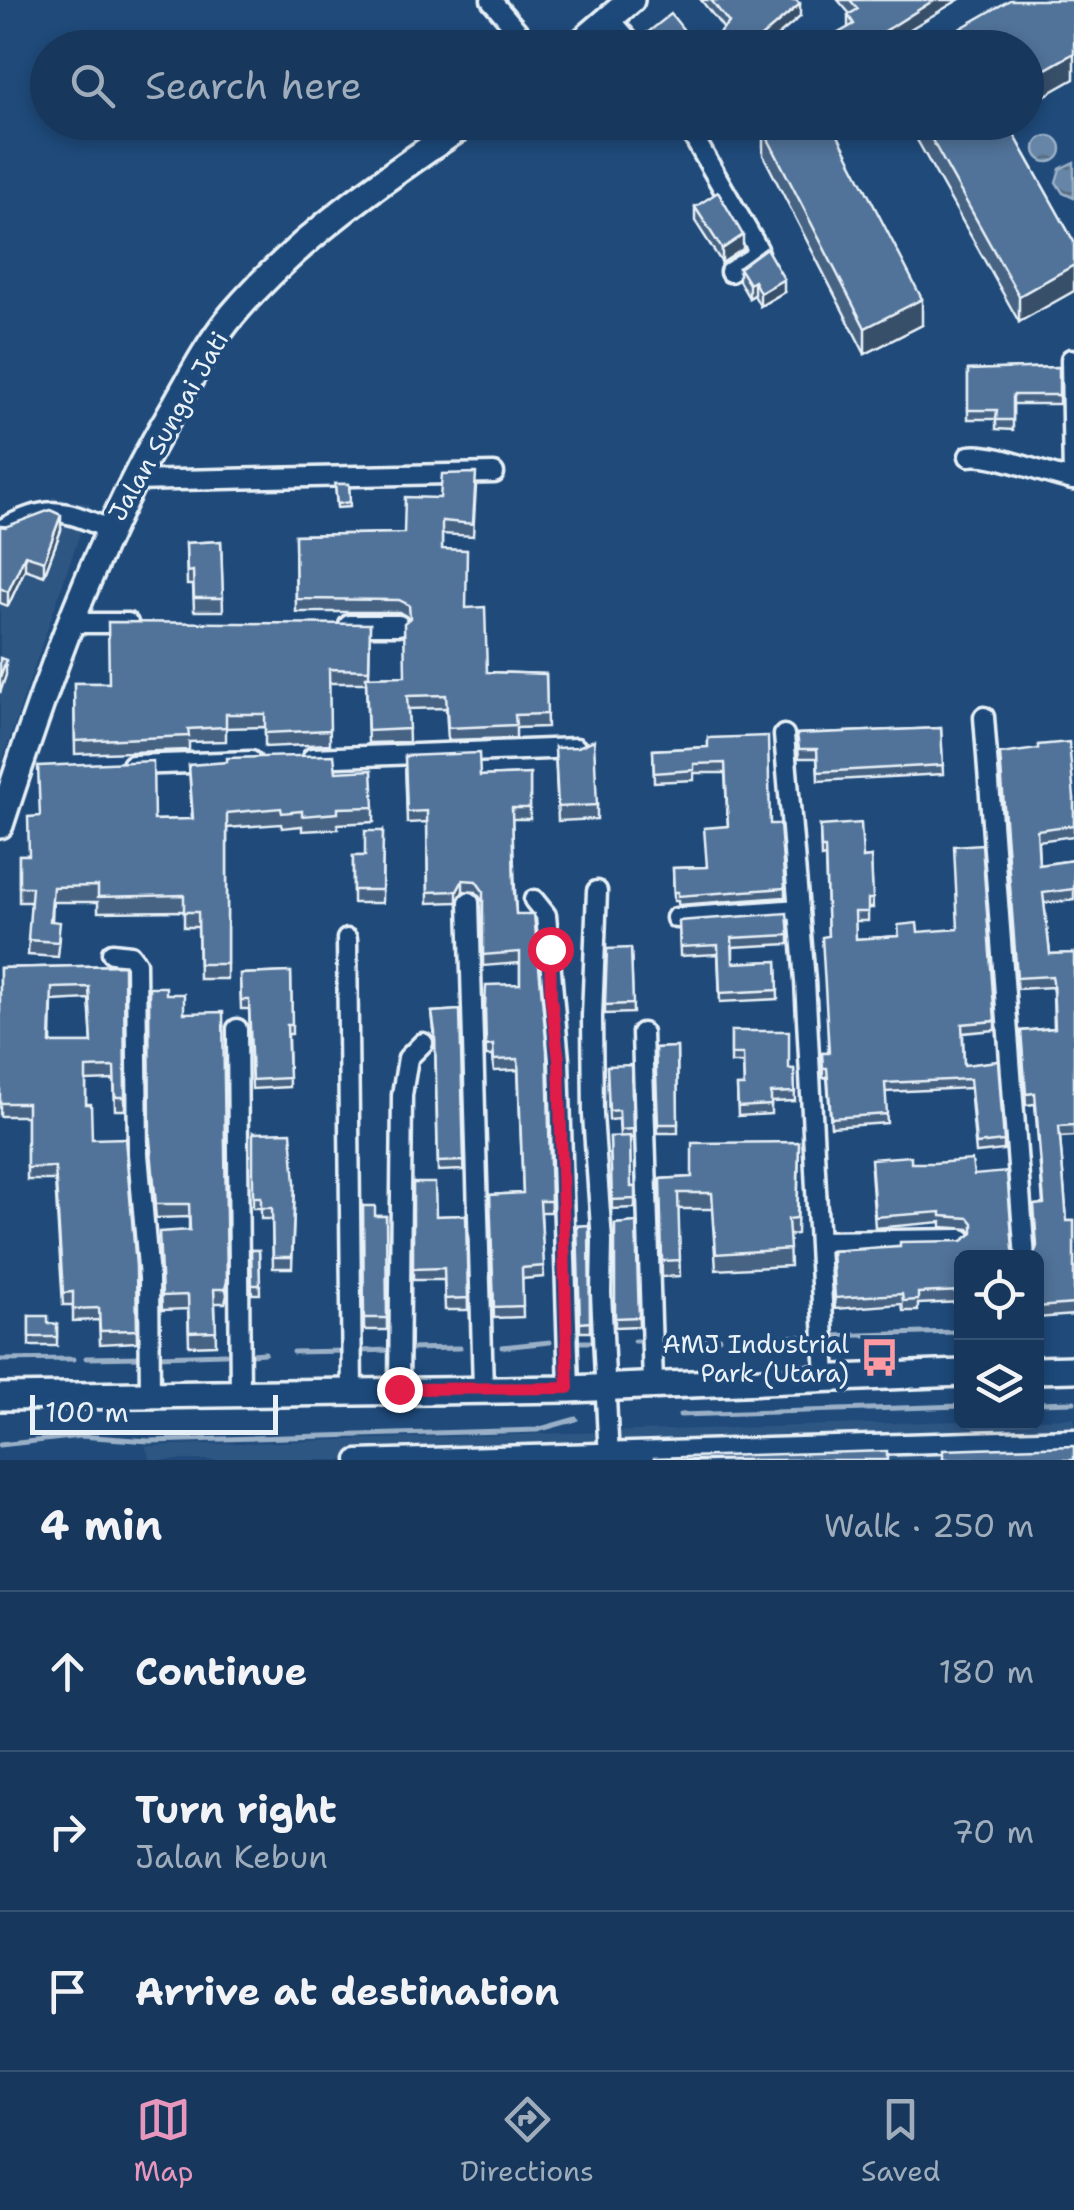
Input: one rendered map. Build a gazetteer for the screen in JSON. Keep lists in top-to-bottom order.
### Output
{
  "streets": {
    "main road": ["Jalan Sungai Jati"]
  },
  "places": {
    "bus stop": ["AMJ Industrial Park (Utara)"]
  },
  "scale_bar": "100 m",
  "page": {
    "search": "Search here",
    "scale": "100 m",
    "heading": ["4 min", "Walk · 250 m"],
    "list": [
      ["Continue", "180 m"],
      ["Turn right", "Jalan Kebun", "70 m"],
      "Arrive at destination"
    ],
    "nav": ["Map", "Directions", "Saved"]
  }
}
